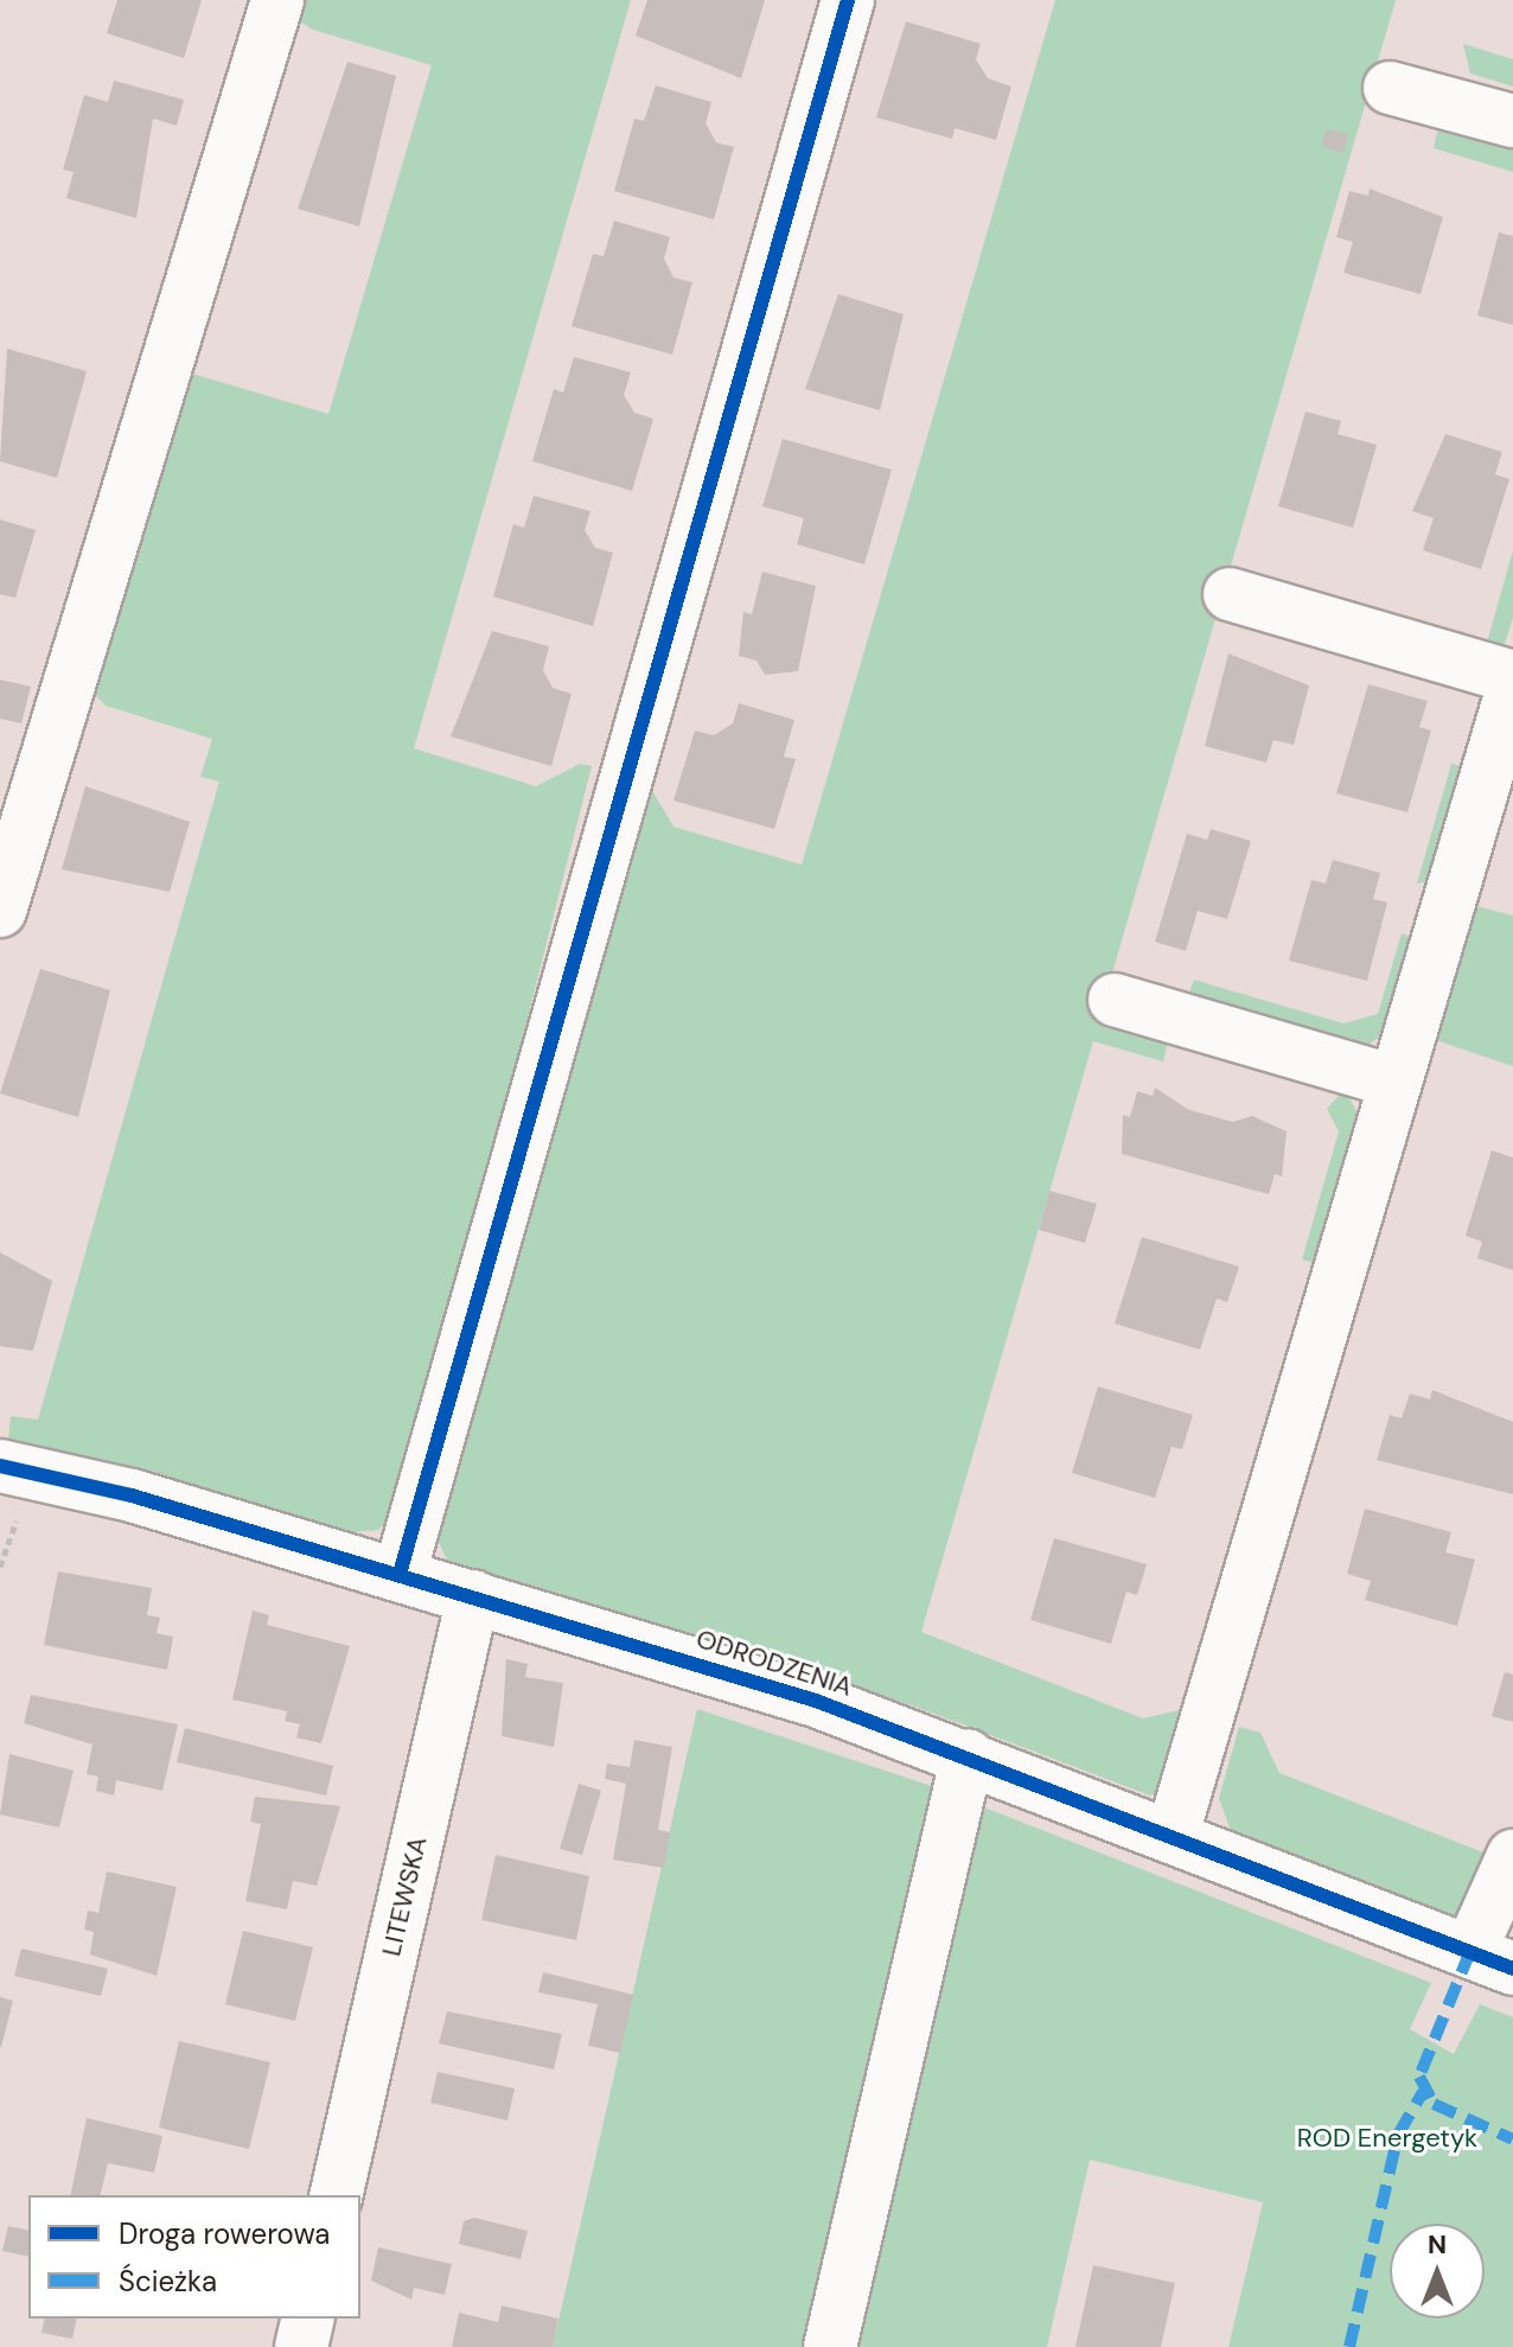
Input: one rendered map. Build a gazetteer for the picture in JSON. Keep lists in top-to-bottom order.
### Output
{
  "streets": {
    "street": ["ODRODZENIA", "LITEWSKA"]
  },
  "crossings": [
    ["ODRODZENIA", "LITEWSKA"]
  ],
  "parks": ["ROD Energetyk"],
  "legend": ["Droga rowerowa", "Ścieżka"],
  "north": "top"
}
